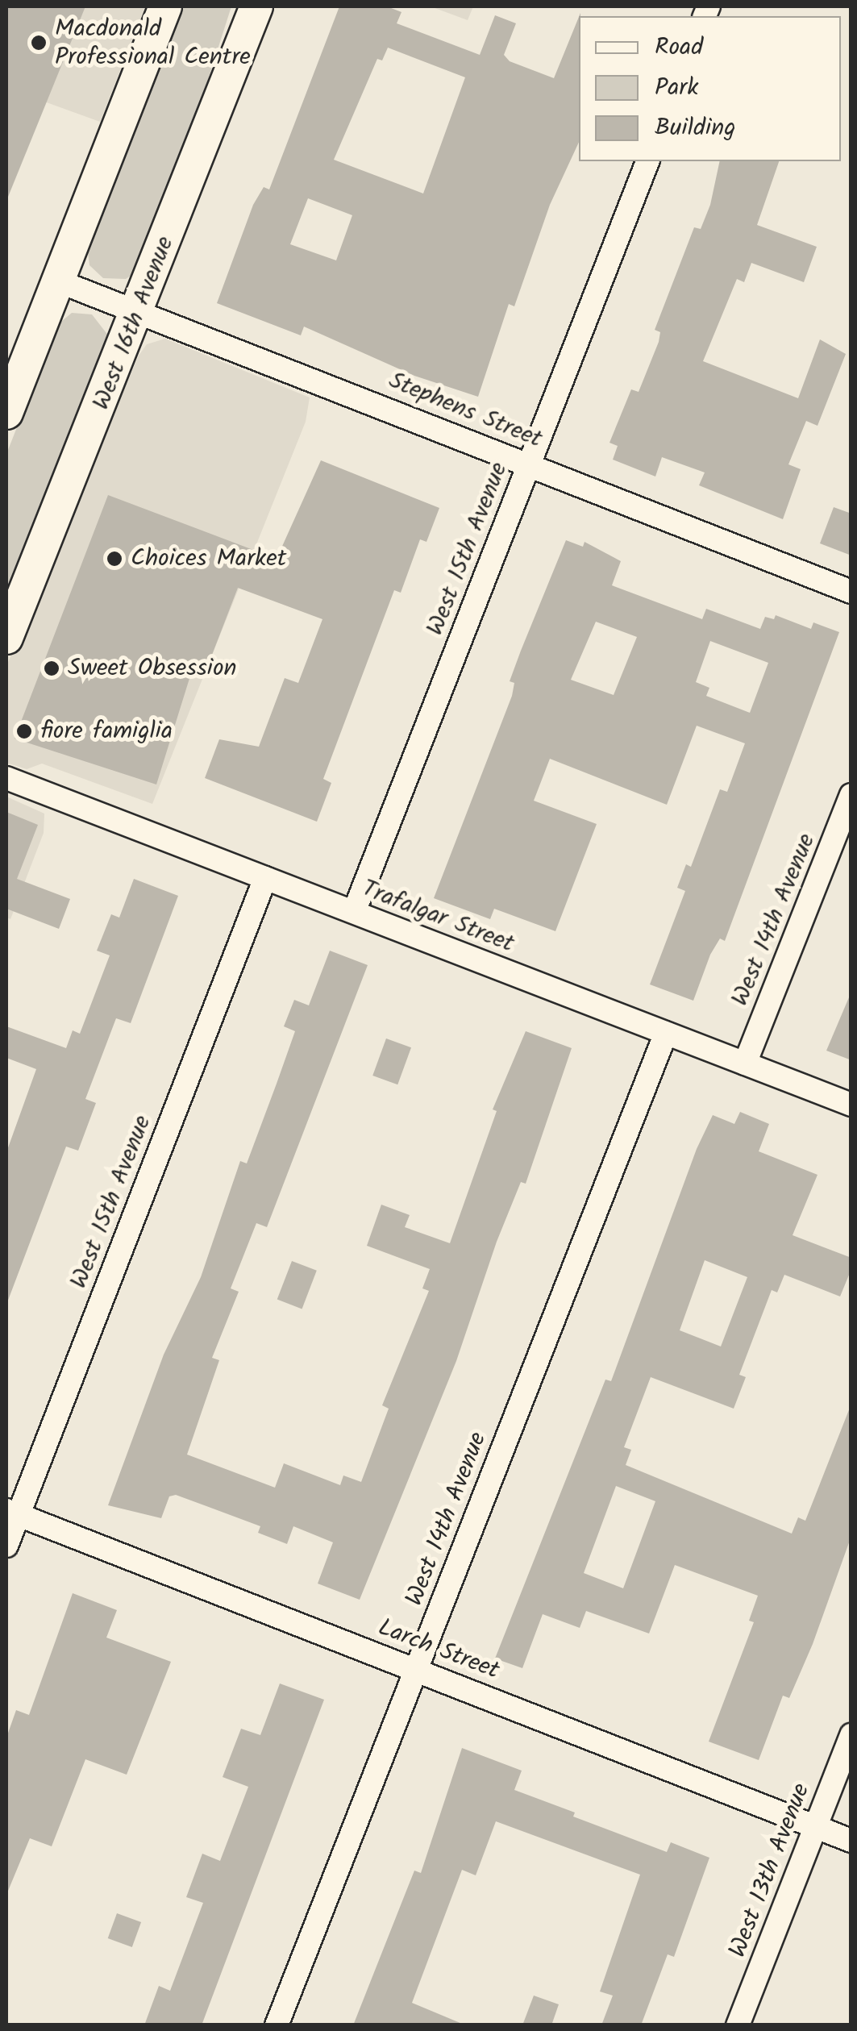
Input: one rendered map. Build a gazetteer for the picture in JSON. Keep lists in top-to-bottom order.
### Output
{
  "streets": {
    "main road": ["West 16th Avenue"],
    "street": [
      "Stephens Street",
      "West 15th Avenue",
      "Trafalgar Street",
      "West 14th Avenue",
      "Larch Street",
      "West 13th Avenue"
    ]
  },
  "crossings": [
    ["West 16th Avenue", "Stephens Street"],
    ["Stephens Street", "West 15th Avenue"],
    ["West 15th Avenue", "Trafalgar Street"],
    ["West 15th Avenue", "Larch Street"],
    ["Trafalgar Street", "West 14th Avenue"],
    ["West 14th Avenue", "Larch Street"],
    ["Larch Street", "West 13th Avenue"]
  ],
  "places": [
    "Macdonald Professional Centre",
    "Choices Market",
    "Sweet Obsession",
    "fiore famiglia"
  ],
  "legend": ["Road", "Park", "Building"]
}
